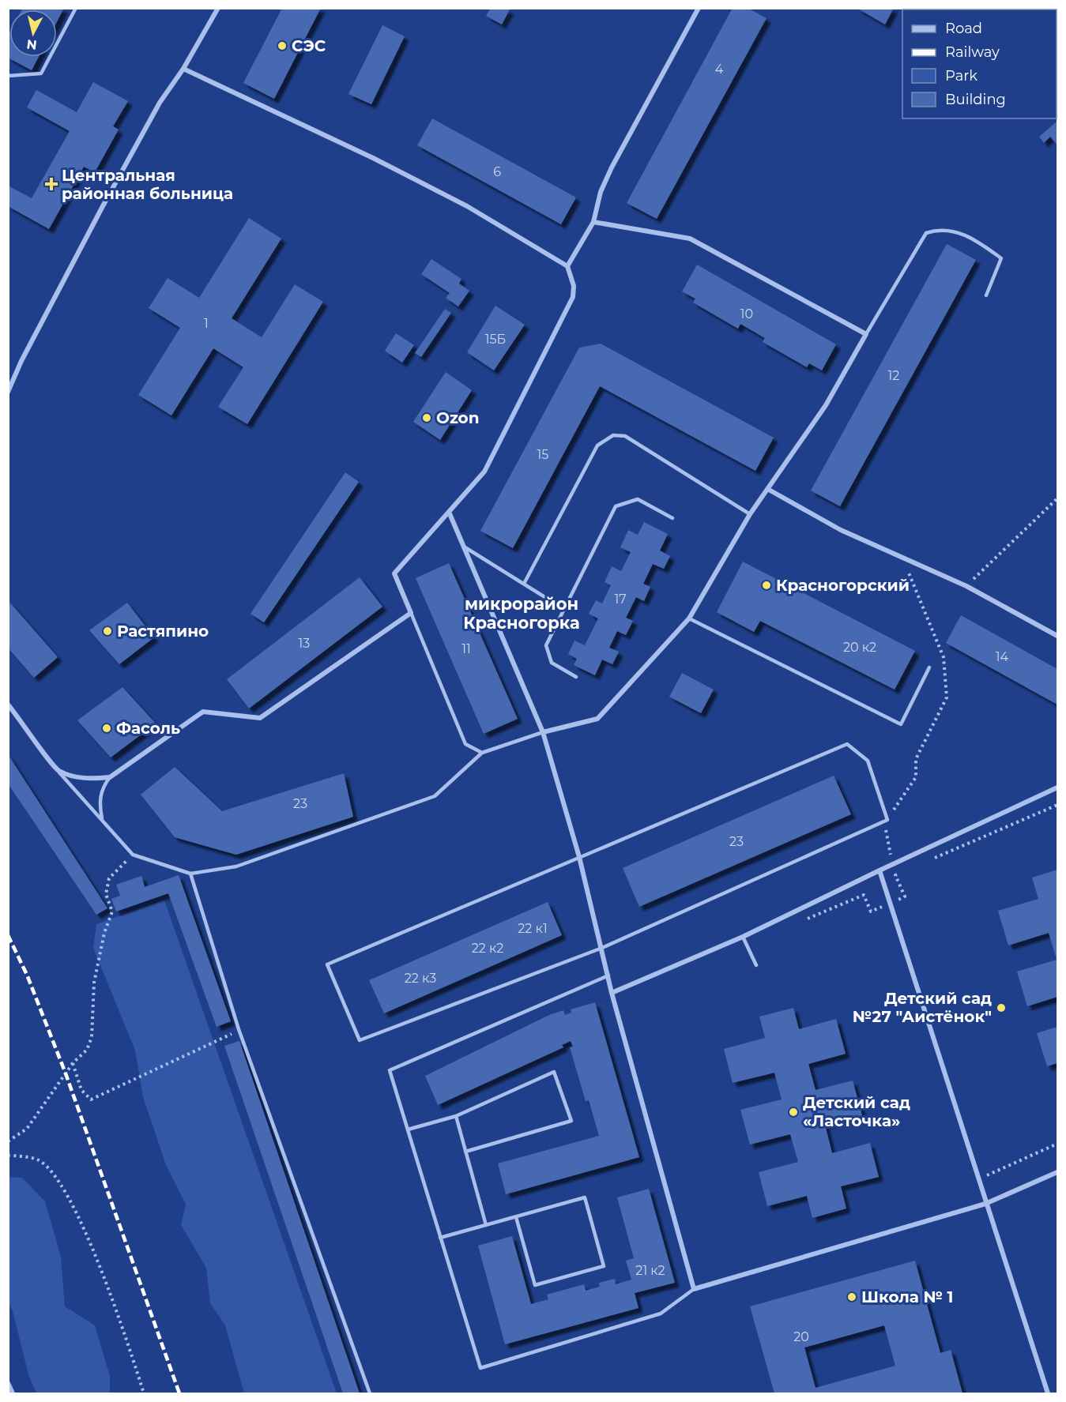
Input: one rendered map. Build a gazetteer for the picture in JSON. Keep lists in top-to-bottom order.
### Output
{
  "districts": ["микрорайон Красногорка"],
  "places": {
    "other": [
      "СЭС",
      "Ozon",
      "Красногорский",
      "Растяпино",
      "Фасоль",
      "Детский сад №27 \"Аистёнок\"",
      "Детский сад «Ласточка»",
      "Школа № 1"
    ],
    "health": ["Центральная районная больница"]
  },
  "house_numbers": [
    "4",
    "6",
    "10",
    "1",
    "15Б",
    "12",
    "15",
    "17",
    "13",
    "20 к2",
    "11",
    "14",
    "23",
    "23",
    "22 к1",
    "22 к2",
    "22 к3",
    "21 к2",
    "20"
  ],
  "legend": [
    "Road",
    "Railway",
    "Park",
    "Building"
  ],
  "north": "bottom"
}
